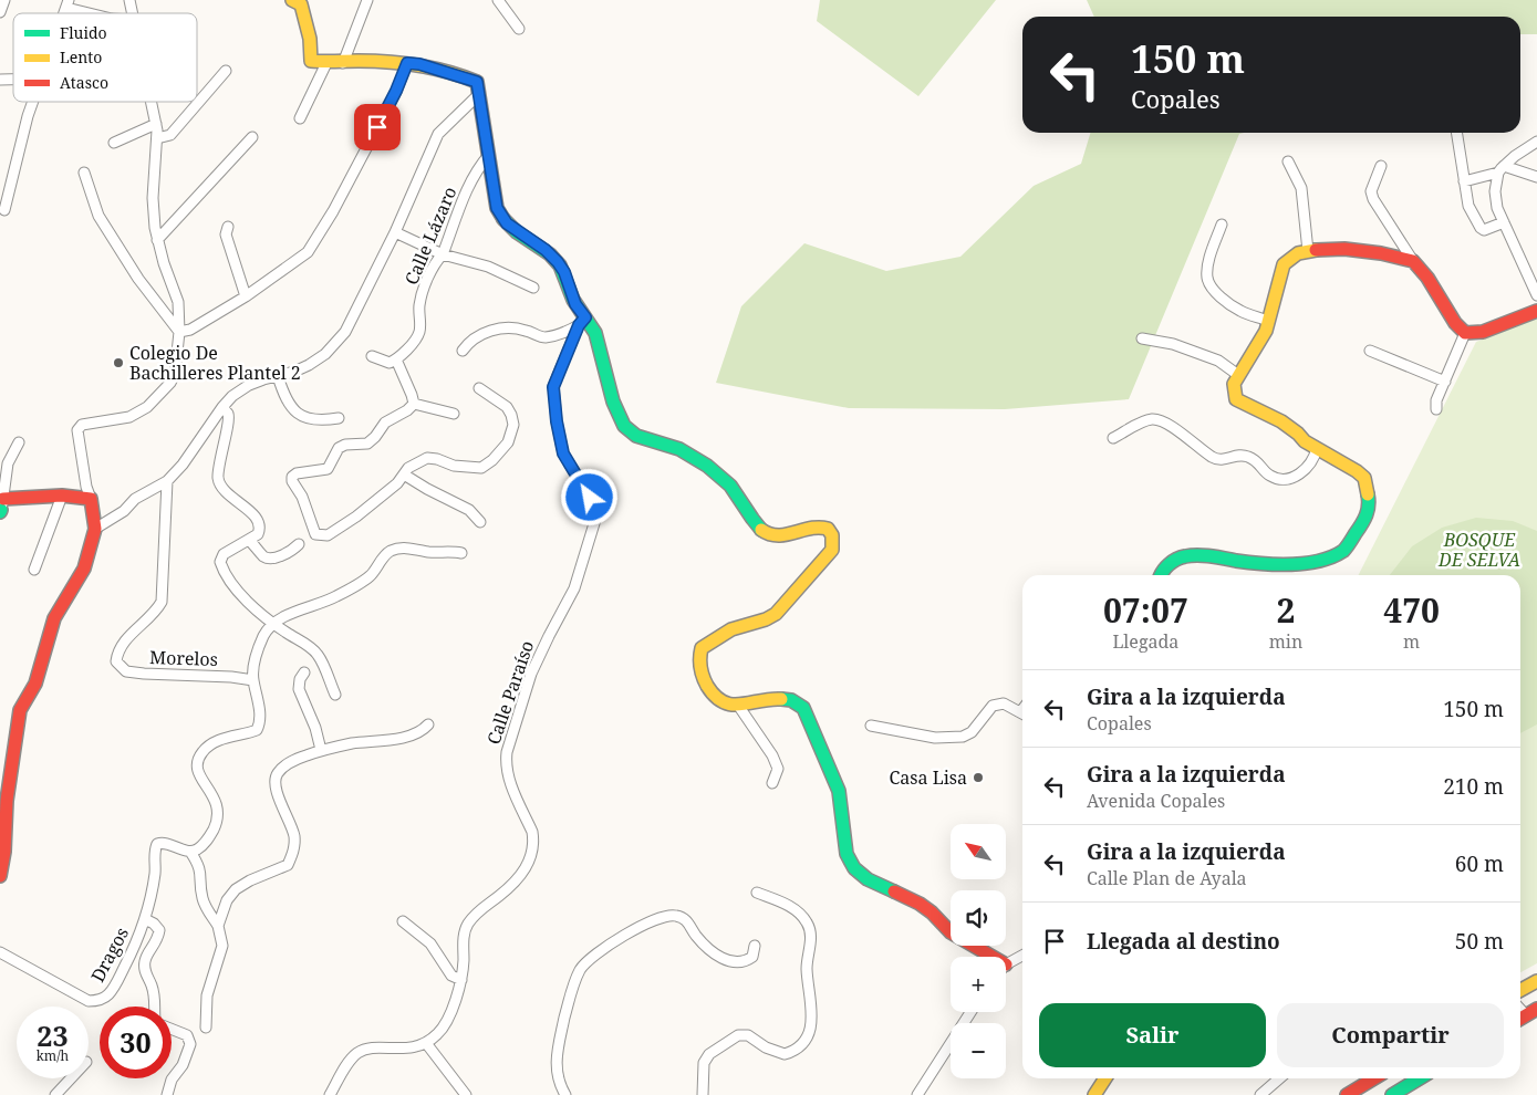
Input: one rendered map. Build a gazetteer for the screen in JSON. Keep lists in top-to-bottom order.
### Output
{
  "streets": {
    "street": [
      "Calle Lázaro",
      "Morelos",
      "Calle Paraíso",
      "Dragos"
    ]
  },
  "parks": ["BOSQUE DE SELVA"],
  "places": ["Colegio De Bachilleres Plantel 2", "Casa Lisa"],
  "legend": ["Fluido", "Lento", "Atasco"],
  "north": "top left",
  "page": {
    "turn": ["150 m", "Copales"],
    "eta": [
      "07:07",
      "Llegada",
      "2",
      "min",
      "470",
      "m"
    ],
    "list": [
      {
        "name": "Gira a la izquierda",
        "note": "Copales",
        "value": "150 m"
      },
      {
        "name": "Gira a la izquierda",
        "note": "Avenida Copales",
        "value": "210 m"
      },
      {
        "name": "Gira a la izquierda",
        "note": "Calle Plan de Ayala",
        "value": "60 m"
      },
      {
        "name": "Llegada al destino",
        "value": "50 m"
      }
    ],
    "map_buttons": ["+", "−"],
    "buttons": ["Salir", "Compartir"],
    "speed": "23 km/h",
    "limit": "30"
  }
}
